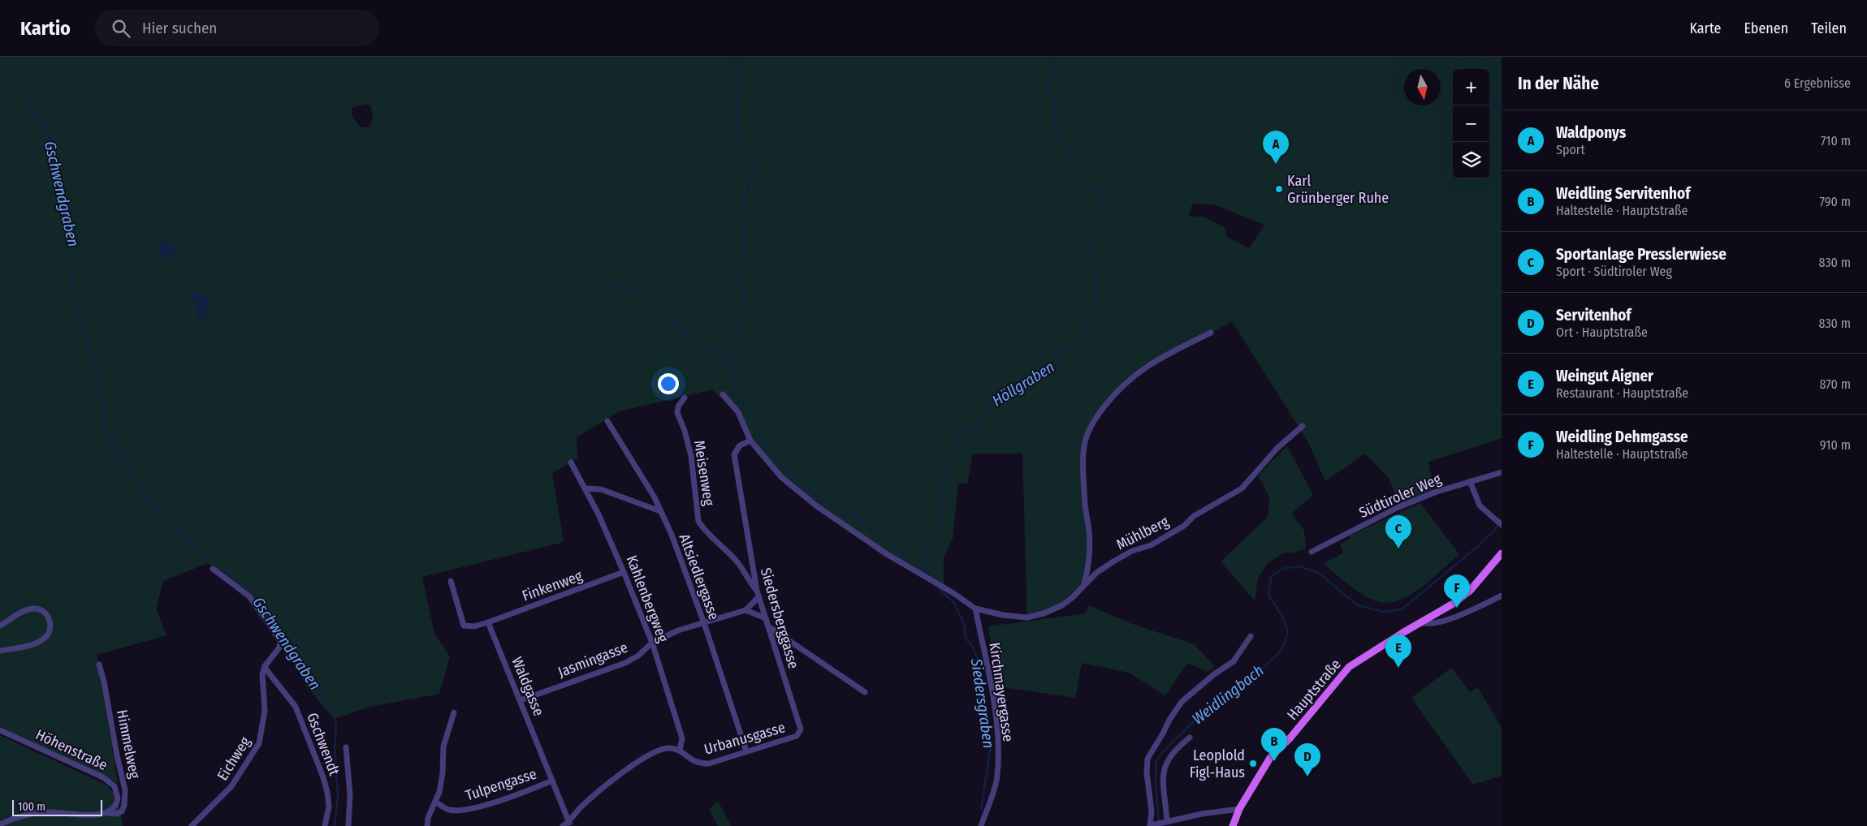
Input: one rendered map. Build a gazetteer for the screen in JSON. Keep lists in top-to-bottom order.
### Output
{
  "streets": {
    "main road": ["Hauptstraße"],
    "street": [
      "Meisenweg",
      "Südtiroler Weg",
      "Mühlberg",
      "Altsiedlergasse",
      "Finkenweg",
      "Kahlenbergweg",
      "Siedersberggasse",
      "Jasmingasse",
      "Waldgasse",
      "Kirchmayergasse",
      "Urbanusgasse",
      "Himmelweg",
      "Gschwendt",
      "Höhenstraße",
      "Eichweg",
      "Tulpengasse"
    ]
  },
  "crossings": [
    ["Meisenweg", "Siedersberggasse"],
    ["Mühlberg", "Kirchmayergasse"],
    ["Altsiedlergasse", "Jasmingasse"],
    ["Altsiedlergasse", "Urbanusgasse"],
    ["Finkenweg", "Kahlenbergweg"],
    ["Finkenweg", "Waldgasse"],
    ["Kahlenbergweg", "Jasmingasse"],
    ["Kahlenbergweg", "Urbanusgasse"],
    ["Siedersberggasse", "Jasmingasse"],
    ["Siedersberggasse", "Urbanusgasse"],
    ["Jasmingasse", "Waldgasse"],
    ["Waldgasse", "Tulpengasse"],
    ["Himmelweg", "Höhenstraße"],
    ["Gschwendt", "Eichweg"]
  ],
  "water": [
    "Gschwendgraben",
    "Höllgraben",
    "Weidlingbach",
    "Siedersgraben"
  ],
  "places": ["Karl Grünberger Ruhe", "Leoplold Figl-Haus"],
  "scale_bar": "100 m",
  "north": "bottom",
  "page": {
    "header": "Kartio",
    "search": "Hier suchen",
    "nav": ["Karte", "Ebenen", "Teilen"],
    "heading": ["In der Nähe", "6 Ergebnisse"],
    "map_buttons": ["+", "−"],
    "list": [
      {
        "mark": "A",
        "name": "Waldponys",
        "note": "Sport",
        "value": "710 m"
      },
      {
        "mark": "B",
        "name": "Weidling Servitenhof",
        "note": "Haltestelle · Hauptstraße",
        "value": "790 m"
      },
      {
        "mark": "C",
        "name": "Sportanlage Presslerwiese",
        "note": "Sport · Südtiroler Weg",
        "value": "830 m"
      },
      {
        "mark": "D",
        "name": "Servitenhof",
        "note": "Ort · Hauptstraße",
        "value": "830 m"
      },
      {
        "mark": "E",
        "name": "Weingut Aigner",
        "note": "Restaurant · Hauptstraße",
        "value": "870 m"
      },
      {
        "mark": "F",
        "name": "Weidling Dehmgasse",
        "note": "Haltestelle · Hauptstraße",
        "value": "910 m"
      }
    ],
    "pins": [
      "A",
      "C",
      "F",
      "E",
      "B",
      "D"
    ],
    "scale": "100 m"
  }
}
